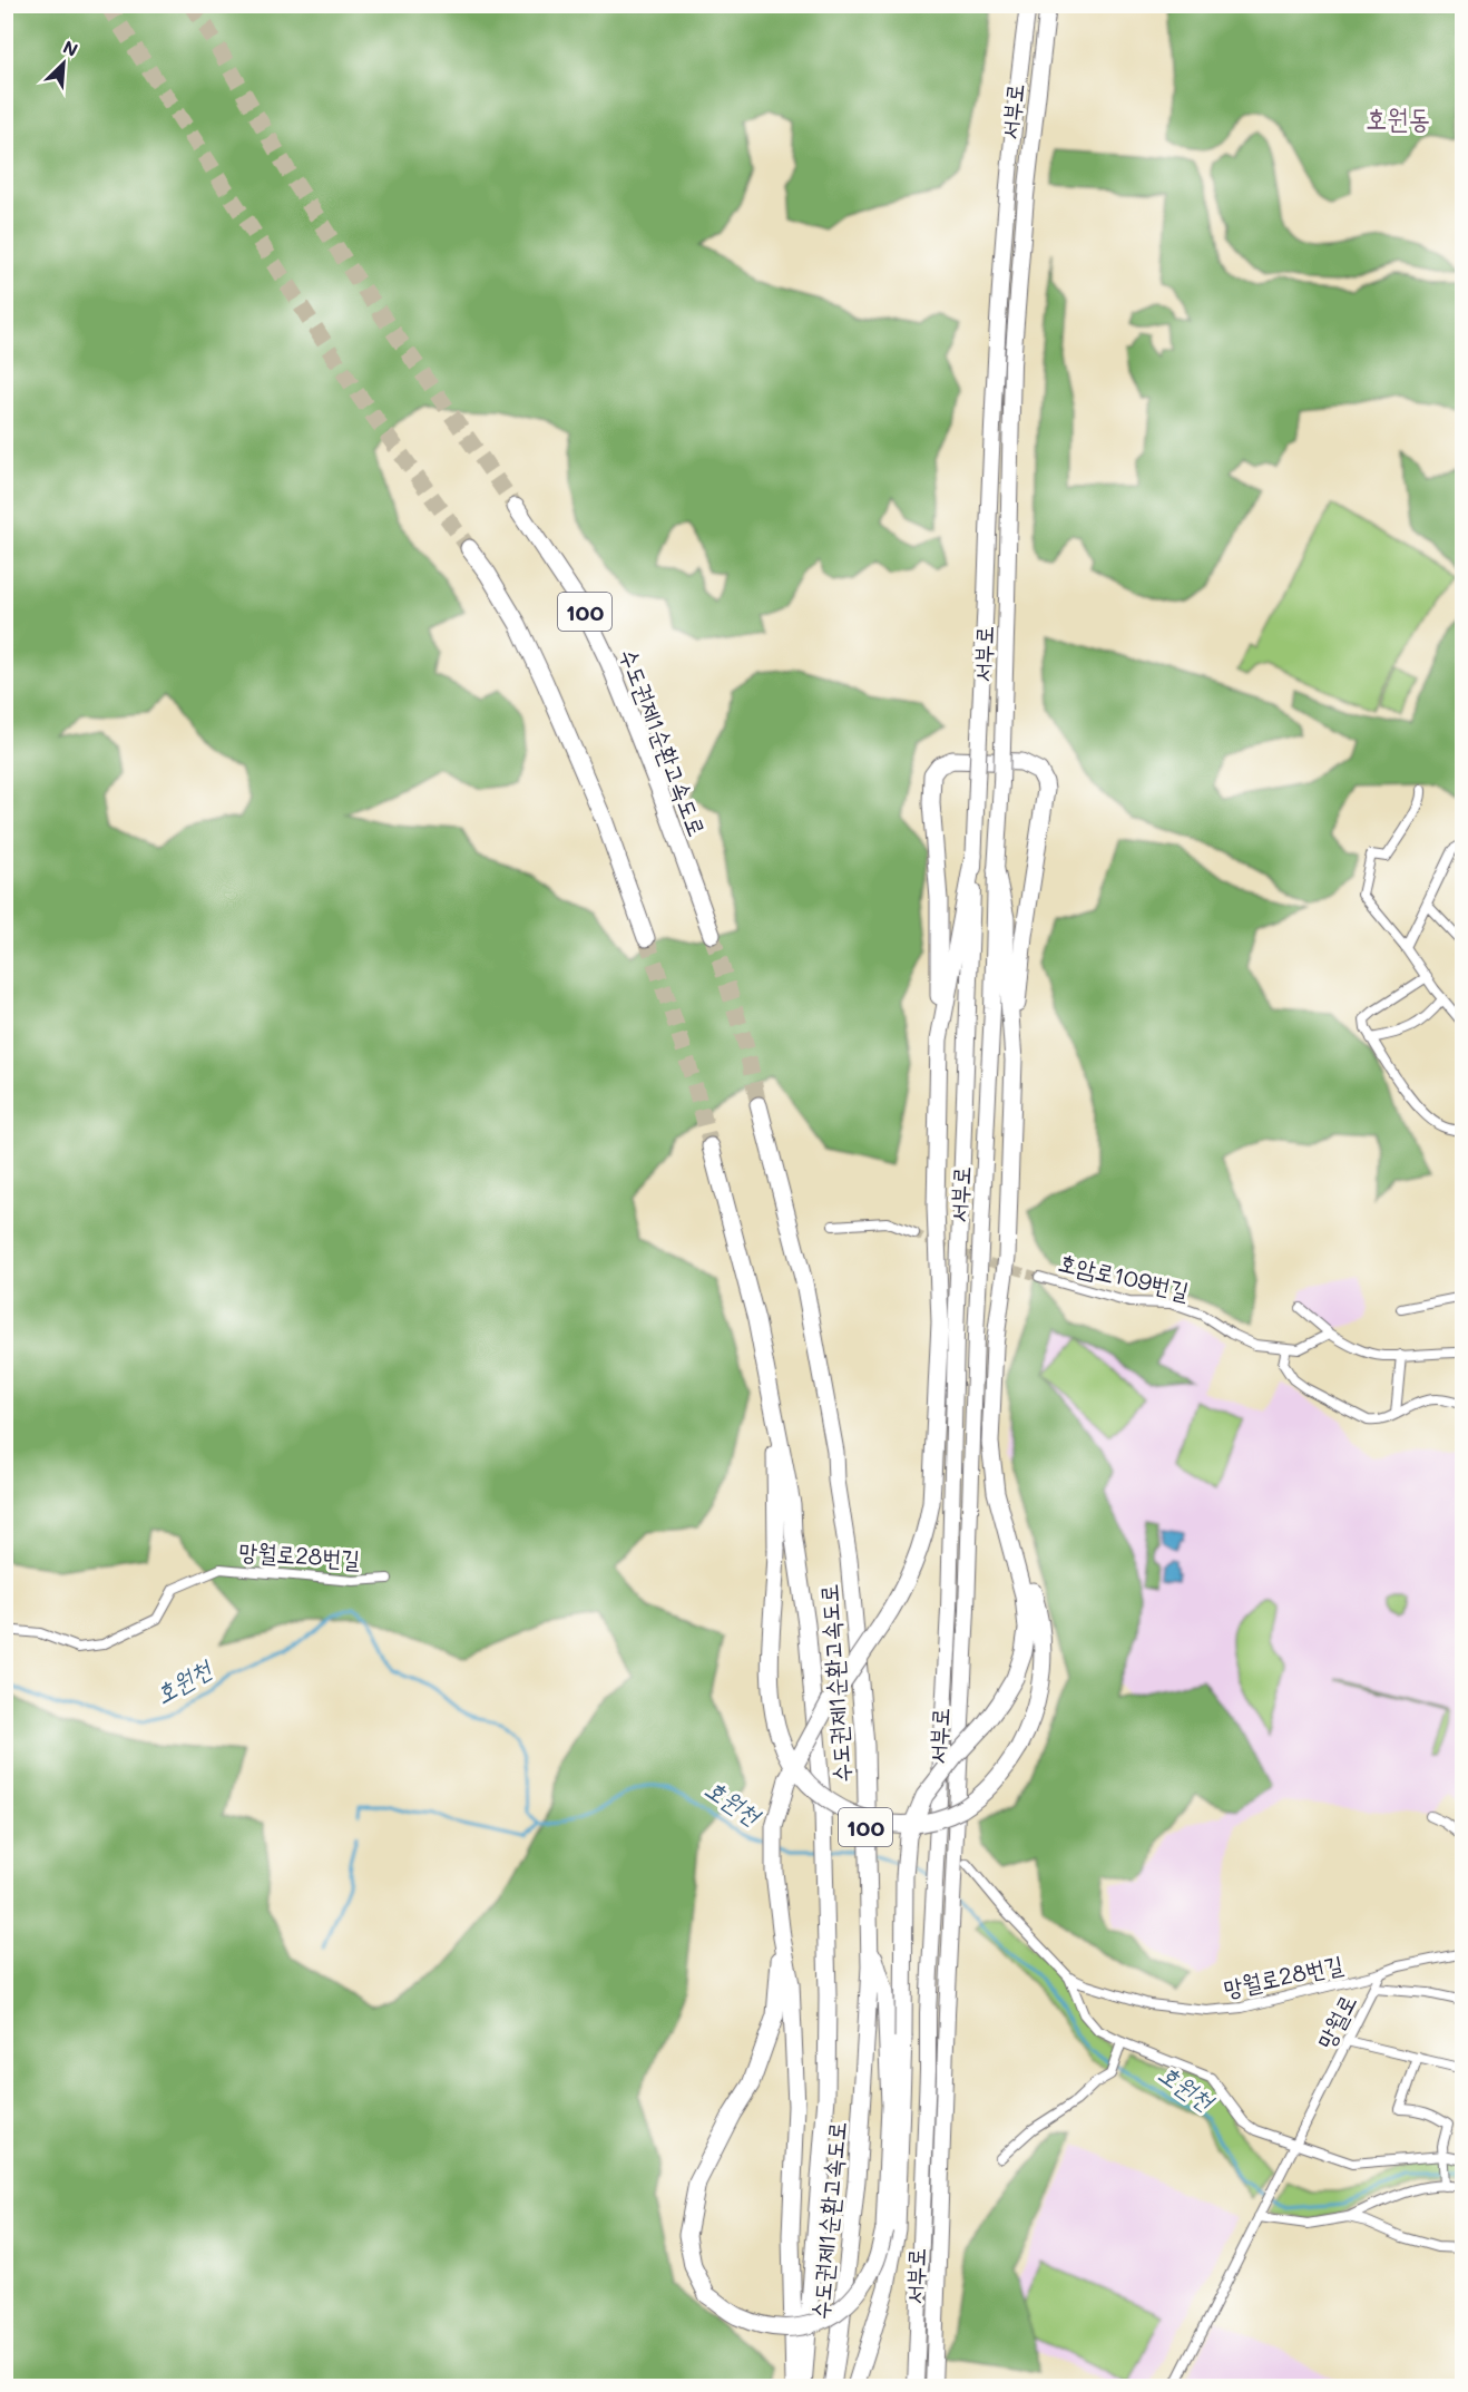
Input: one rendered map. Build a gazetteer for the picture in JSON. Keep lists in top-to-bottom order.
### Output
{
  "streets": {
    "highway": ["서부로", "100", "수도권제1순환고속도로"],
    "street": ["호암로109번길", "망월로28번길", "망월로"]
  },
  "crossings": [
    ["망월로28번길", "망월로"]
  ],
  "districts": ["호원동"],
  "water": ["호원천"],
  "north": "top right"
}
